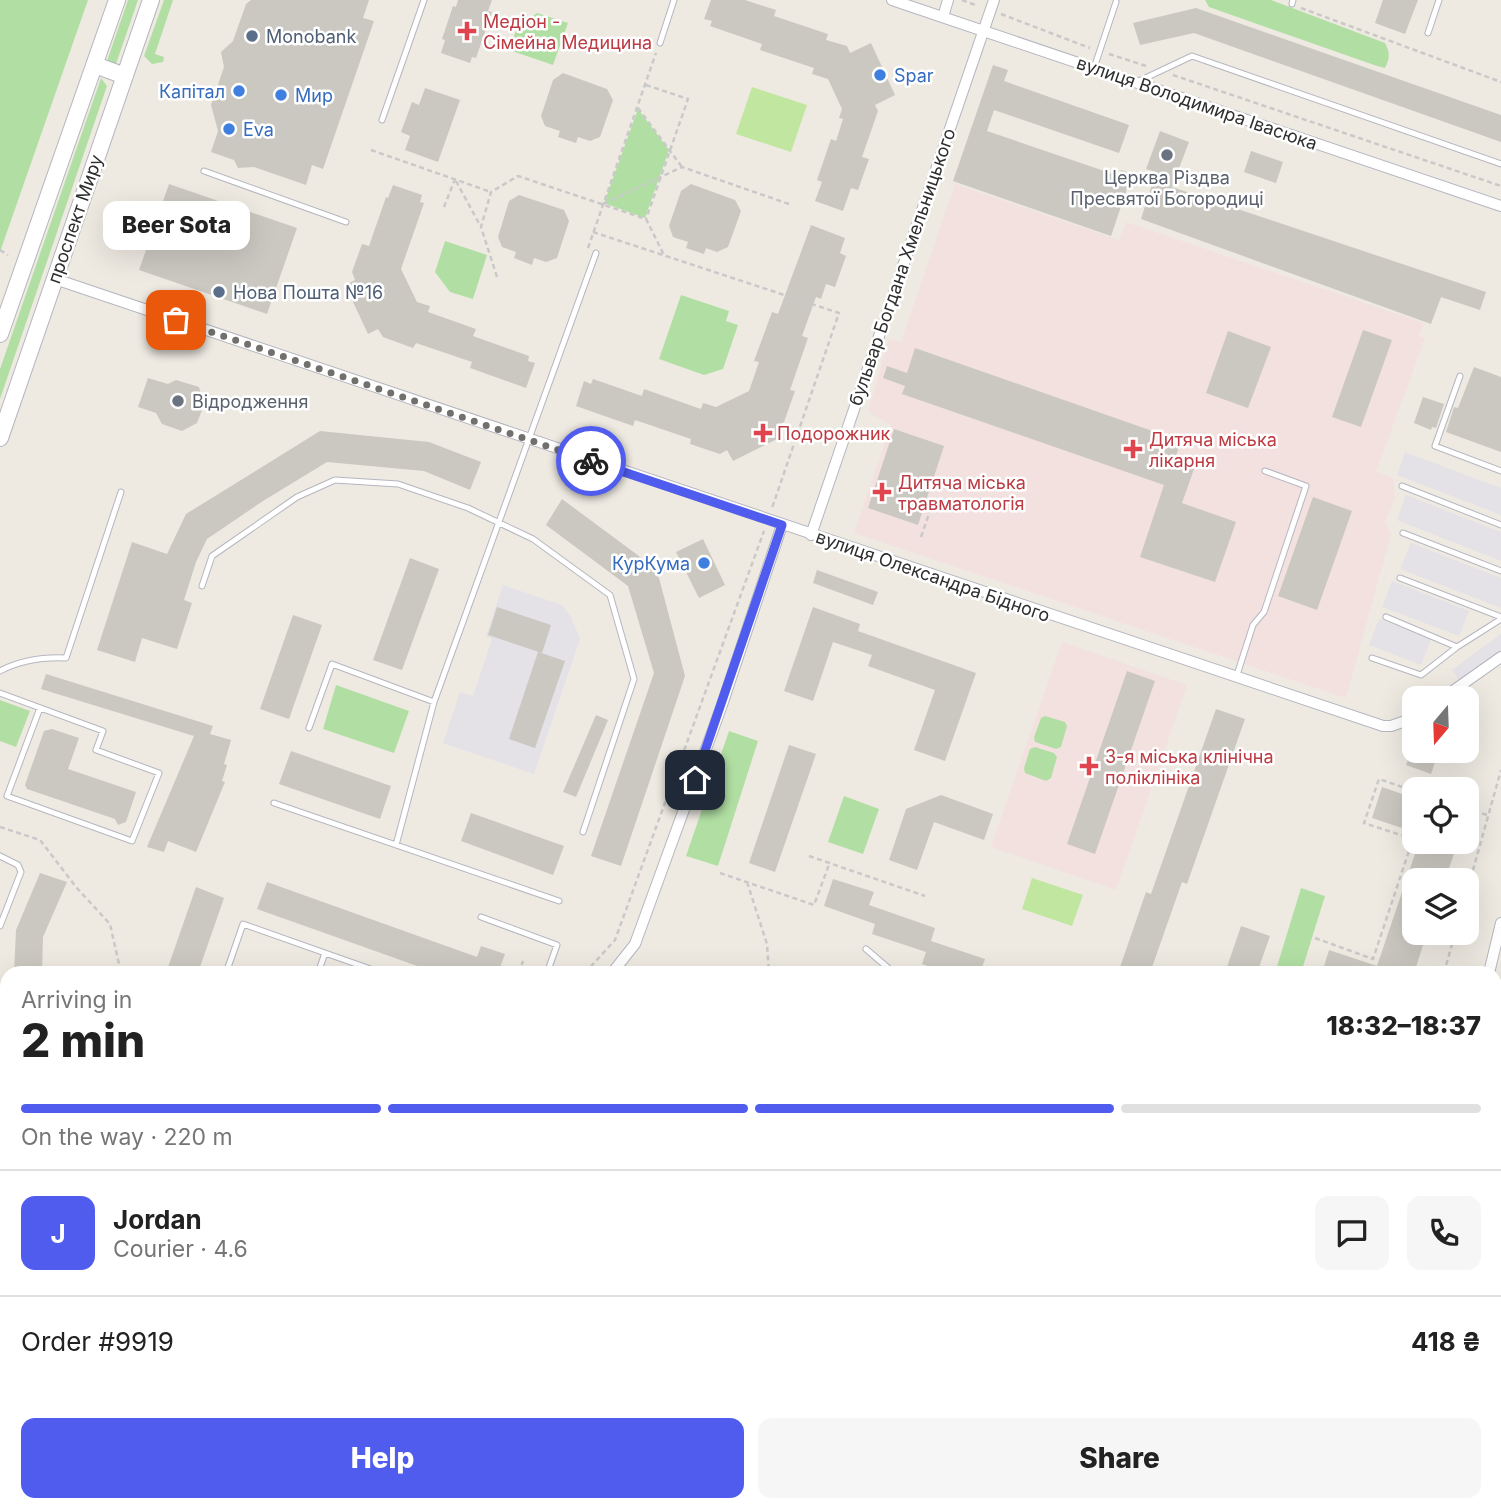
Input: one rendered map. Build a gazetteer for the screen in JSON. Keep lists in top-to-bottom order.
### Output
{
  "streets": {
    "main road": ["проспект Миру"],
    "street": ["вулиця Володимира Івасюка", "бульвар Богдана Хмельницького", "вулиця Олександра Бідного"]
  },
  "crossings": [
    ["вулиця Володимира Івасюка", "бульвар Богдана Хмельницького"],
    ["проспект Миру", "вулиця Олександра Бідного"],
    ["бульвар Богдана Хмельницького", "вулиця Олександра Бідного"]
  ],
  "places": {
    "health": [
      "Медіон - Сімейна Медицина",
      "Подорожник",
      "Дитяча міська лікарня",
      "Дитяча міська травматологія",
      "3-я міська клінічна поліклініка"
    ],
    "other": [
      "Monobank",
      "Spar",
      "Капітал",
      "Мир",
      "Eva",
      "Церква Різдва Пресвятої Богородиці",
      "Нова Пошта №16",
      "Beer Sota",
      "Відродження",
      "КурКума"
    ]
  },
  "north": "bottom",
  "page": {
    "bubble": "Beer Sota",
    "heading": ["2 min", "Arriving in", "18:32–18:37"],
    "panel": [
      "Jordan",
      "Courier · 4.6",
      "Order #9919",
      "418 ₴"
    ],
    "bar": "On the way · 220 m",
    "round": "J",
    "buttons": ["Help", "Share"]
  }
}
